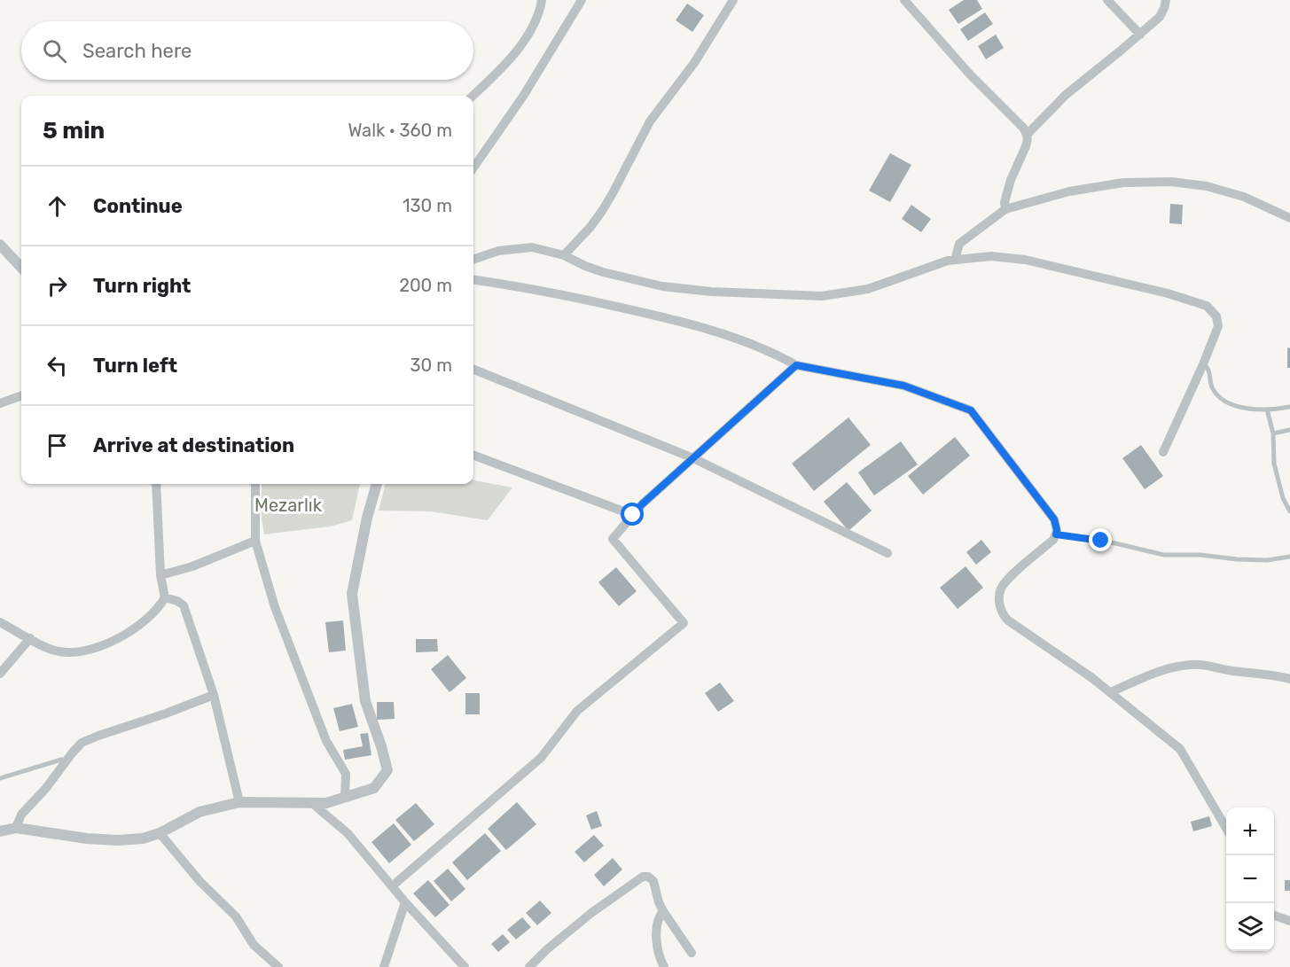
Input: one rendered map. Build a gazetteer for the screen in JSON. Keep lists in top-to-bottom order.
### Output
{
  "parks": ["Mezarlık"],
  "page": {
    "search": "Search here",
    "heading": ["5 min", "Walk · 360 m"],
    "list": [
      ["Continue", "130 m"],
      ["Turn right", "200 m"],
      ["Turn left", "30 m"],
      "Arrive at destination"
    ],
    "map_buttons": ["+", "−"]
  }
}
